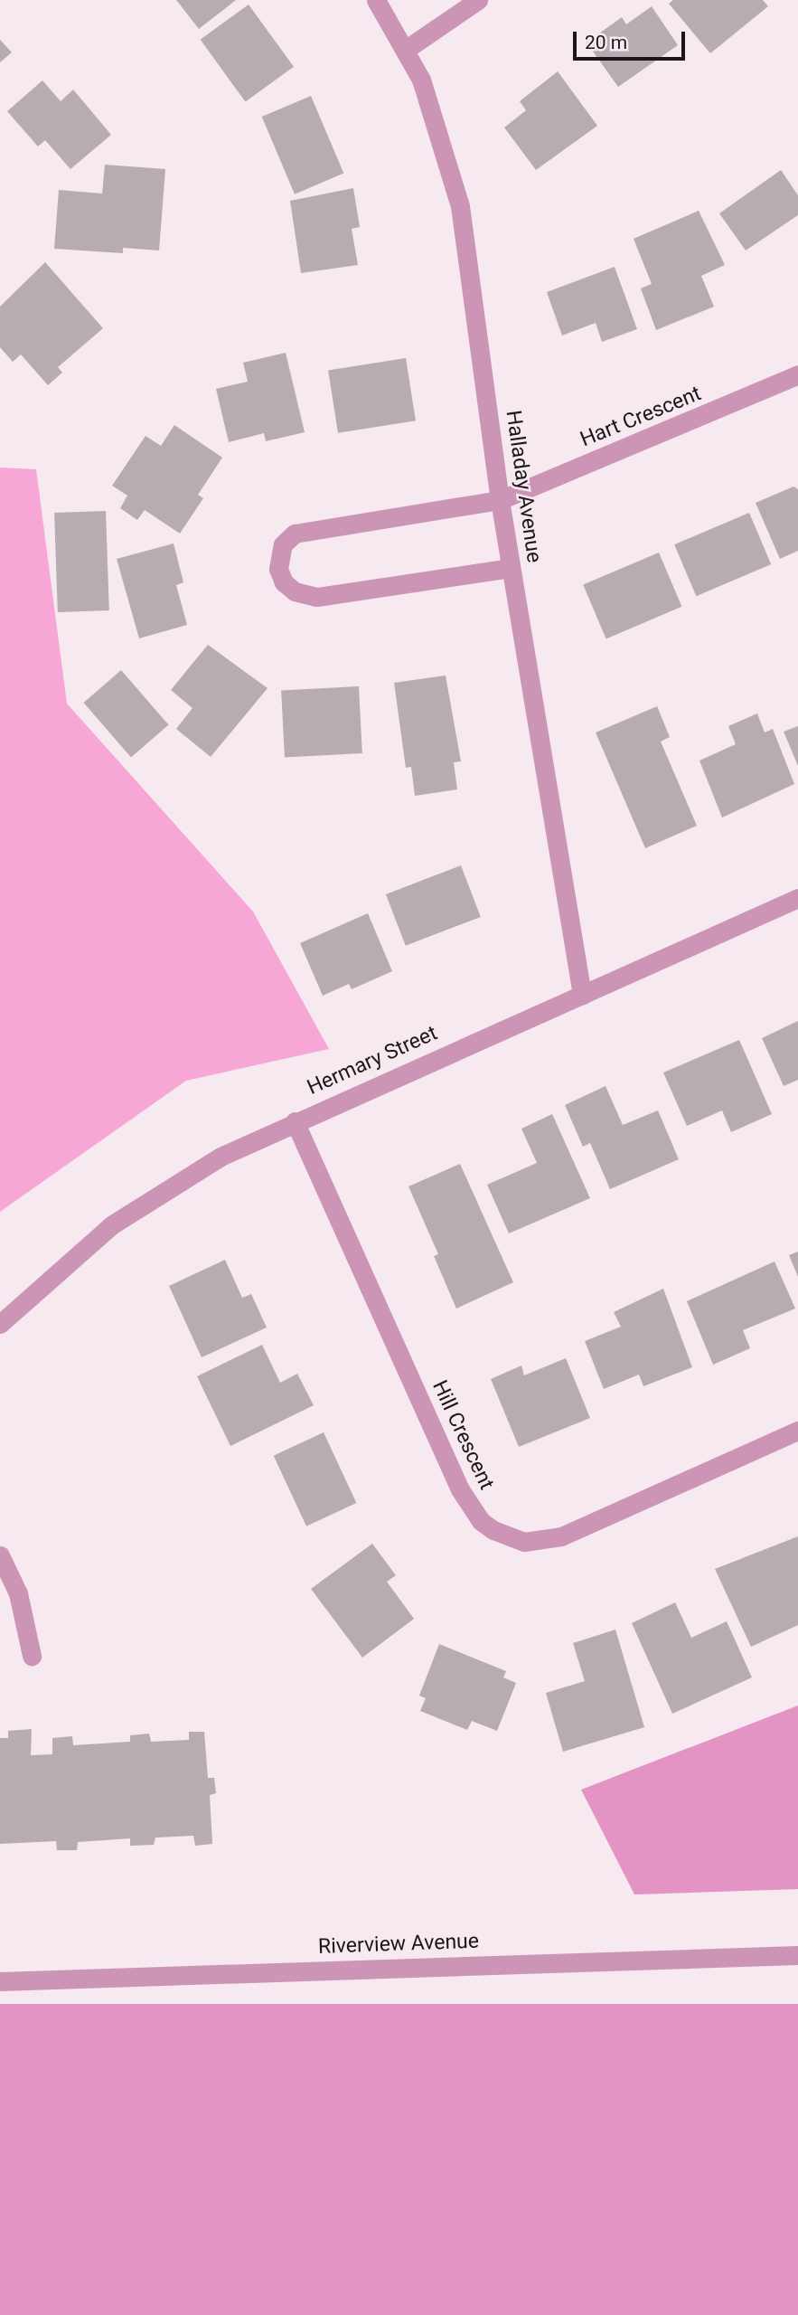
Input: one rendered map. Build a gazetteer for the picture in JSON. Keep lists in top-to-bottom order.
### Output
{
  "streets": {
    "street": [
      "Hart Crescent",
      "Halladay Avenue",
      "Hermary Street",
      "Hill Crescent",
      "Riverview Avenue"
    ]
  },
  "crossings": [
    ["Hart Crescent", "Halladay Avenue"],
    ["Halladay Avenue", "Hermary Street"],
    ["Hermary Street", "Hill Crescent"]
  ],
  "scale_bar": "20 m"
}
